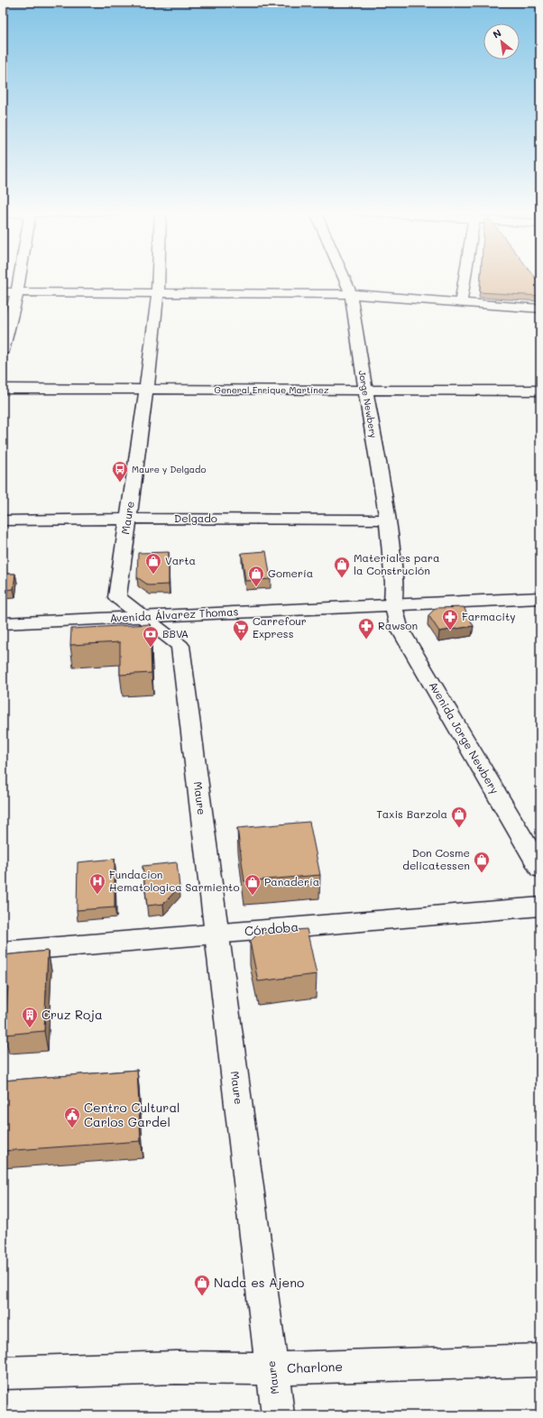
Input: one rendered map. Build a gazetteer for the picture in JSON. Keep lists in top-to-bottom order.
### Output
{
  "streets": {
    "street": [
      "General Enrique Martínez",
      "Jorge Newbery",
      "Maure",
      "Delgado",
      "Avenida Álvarez Thomas",
      "Avenida Jorge Newbery",
      "Córdoba",
      "Charlone"
    ]
  },
  "crossings": [
    ["General Enrique Martínez", "Jorge Newbery"],
    ["General Enrique Martínez", "Maure"],
    ["Jorge Newbery", "Delgado"],
    ["Jorge Newbery", "Avenida Álvarez Thomas"],
    ["Jorge Newbery", "Avenida Jorge Newbery"],
    ["Maure", "Delgado"],
    ["Maure", "Avenida Álvarez Thomas"],
    ["Maure", "Córdoba"],
    ["Maure", "Charlone"],
    ["Avenida Álvarez Thomas", "Avenida Jorge Newbery"]
  ],
  "places": {
    "bus stop": ["Maure y Delgado"],
    "shop": [
      "Varta",
      "Materiales para la Construción",
      "Gomería",
      "Taxis Barzola",
      "Don Cosme delicatessen",
      "Panadería",
      "Nada es Ajeno"
    ],
    "pharmacy": ["Farmacity", "Rawson"],
    "supermarket": ["Carrefour Express"],
    "bank": ["BBVA"],
    "hospital": ["Fundacion Hematologica Sarmiento"],
    "building": ["Cruz Roja"],
    "public building": ["Centro Cultural Carlos Gardel"]
  },
  "north": "top left"
}
